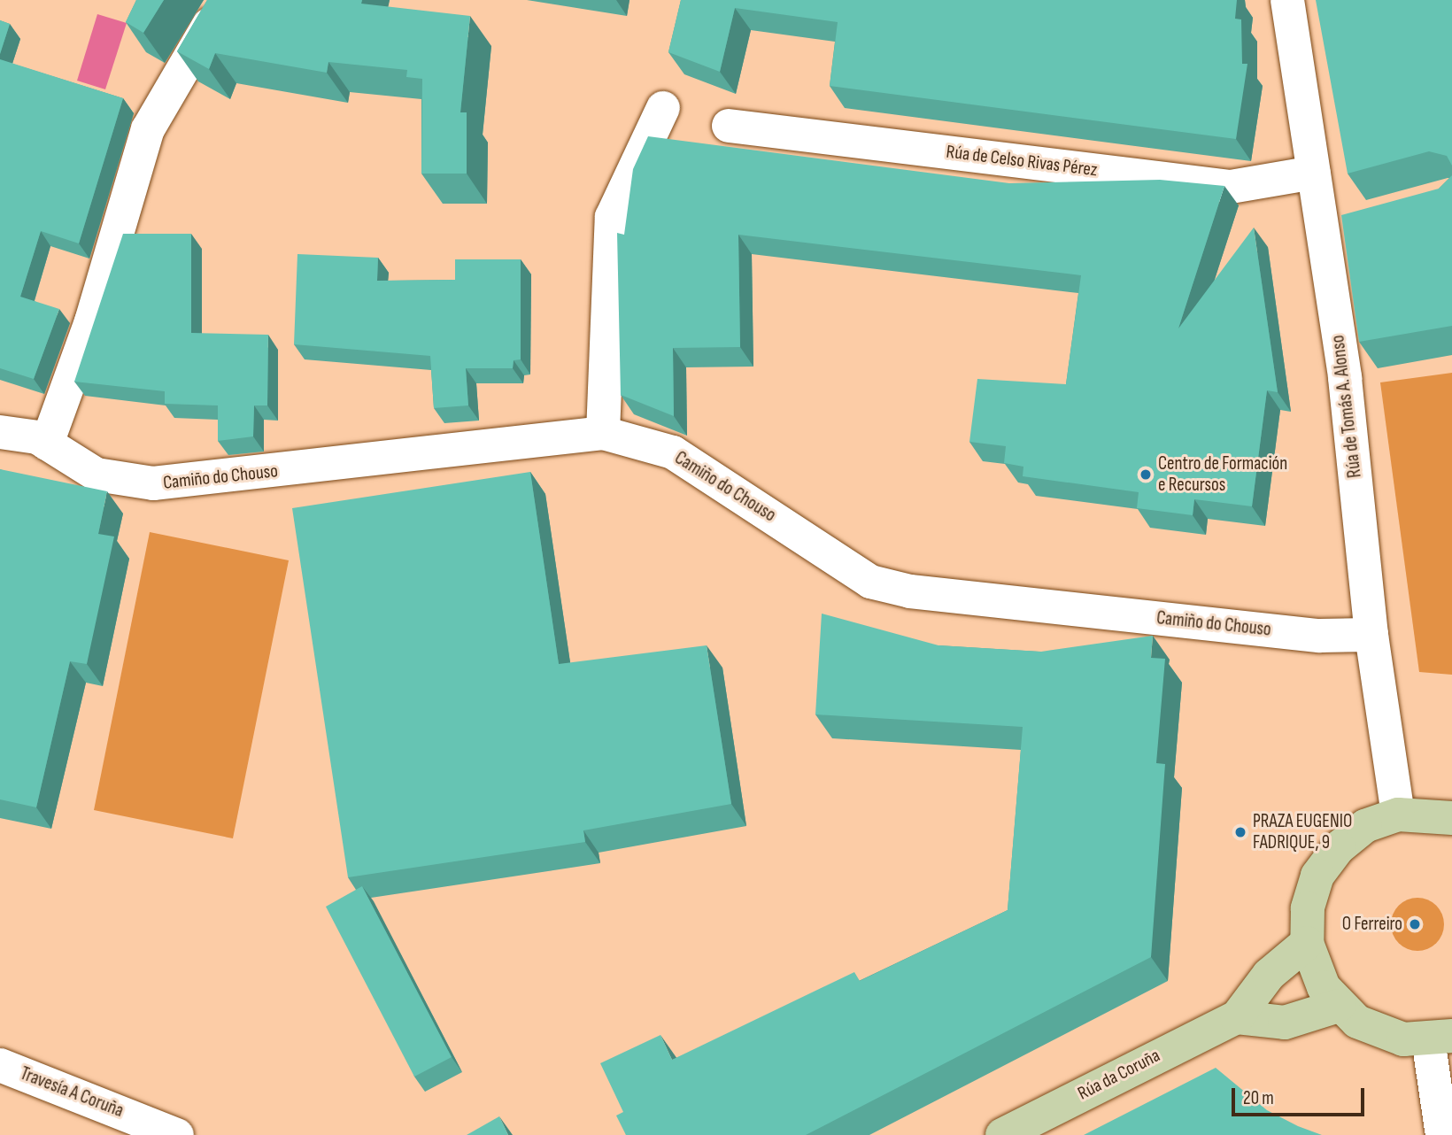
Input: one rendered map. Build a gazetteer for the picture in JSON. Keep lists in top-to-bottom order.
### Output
{
  "streets": {
    "main road": ["Rúa da Coruña"],
    "street": [
      "Rúa de Celso Rivas Pérez",
      "Rúa de Tomás A. Alonso",
      "Camiño do Chouso",
      "Travesía A Coruña"
    ]
  },
  "crossings": [
    ["Rúa de Celso Rivas Pérez", "Rúa de Tomás A. Alonso"],
    ["Rúa de Tomás A. Alonso", "Camiño do Chouso"]
  ],
  "places": ["Centro de Formación e Recursos", "PRAZA EUGENIO FADRIQUE, 9", "O Ferreiro"],
  "scale_bar": "20 m"
}
